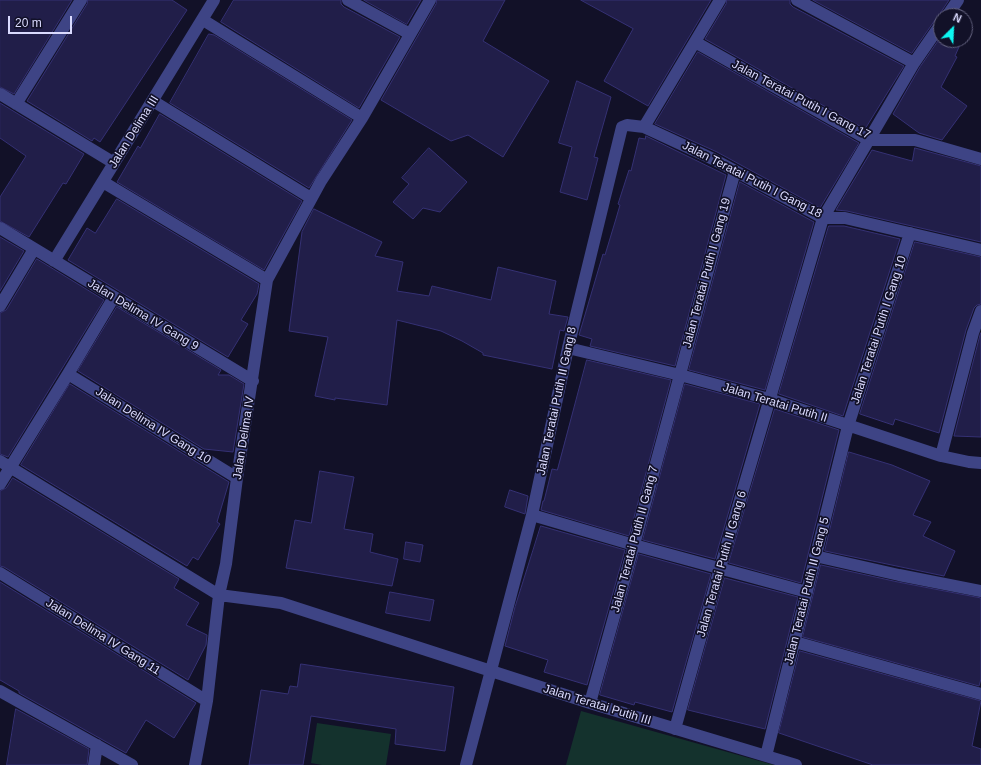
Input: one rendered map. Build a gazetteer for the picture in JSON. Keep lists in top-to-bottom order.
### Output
{
  "streets": {
    "street": [
      "Jalan Teratai Putih I Gang 17",
      "Jalan Delima III",
      "Jalan Teratai Putih I Gang 18",
      "Jalan Teratai Putih I Gang 19",
      "Jalan Delima IV Gang 9",
      "Jalan Teratai Putih I Gang 10",
      "Jalan Teratai Putih II Gang 8",
      "Jalan Teratai Putih II",
      "Jalan Delima IV Gang 10",
      "Jalan Delima IV",
      "Jalan Teratai Putih II Gang 7",
      "Jalan Teratai Putih II Gang 6",
      "Jalan Teratai Putih II Gang 5",
      "Jalan Delima IV Gang 11",
      "Jalan Teratai Putih III"
    ]
  },
  "crossings": [
    ["Jalan Teratai Putih I Gang 17", "Jalan Teratai Putih II Gang 6"],
    ["Jalan Delima III", "Jalan Delima IV Gang 9"],
    ["Jalan Teratai Putih I Gang 18", "Jalan Teratai Putih I Gang 19"],
    ["Jalan Teratai Putih I Gang 18", "Jalan Teratai Putih I Gang 10"],
    ["Jalan Teratai Putih I Gang 18", "Jalan Teratai Putih II Gang 8"],
    ["Jalan Teratai Putih I Gang 18", "Jalan Teratai Putih II Gang 6"],
    ["Jalan Teratai Putih I Gang 19", "Jalan Teratai Putih II"],
    ["Jalan Teratai Putih I Gang 19", "Jalan Teratai Putih II Gang 7"],
    ["Jalan Delima IV Gang 9", "Jalan Delima IV"],
    ["Jalan Teratai Putih I Gang 10", "Jalan Teratai Putih II"],
    ["Jalan Teratai Putih I Gang 10", "Jalan Teratai Putih II Gang 5"],
    ["Jalan Teratai Putih II Gang 8", "Jalan Teratai Putih II"],
    ["Jalan Teratai Putih II Gang 8", "Jalan Teratai Putih III"],
    ["Jalan Teratai Putih II", "Jalan Teratai Putih II Gang 7"],
    ["Jalan Teratai Putih II", "Jalan Teratai Putih II Gang 6"],
    ["Jalan Teratai Putih II", "Jalan Teratai Putih II Gang 5"],
    ["Jalan Delima IV Gang 10", "Jalan Delima IV"],
    ["Jalan Delima IV", "Jalan Delima IV Gang 11"],
    ["Jalan Delima IV", "Jalan Teratai Putih III"],
    ["Jalan Teratai Putih II Gang 7", "Jalan Teratai Putih III"],
    ["Jalan Teratai Putih II Gang 6", "Jalan Teratai Putih III"],
    ["Jalan Teratai Putih II Gang 5", "Jalan Teratai Putih III"]
  ],
  "scale_bar": "20 m",
  "north": "top right"
}
